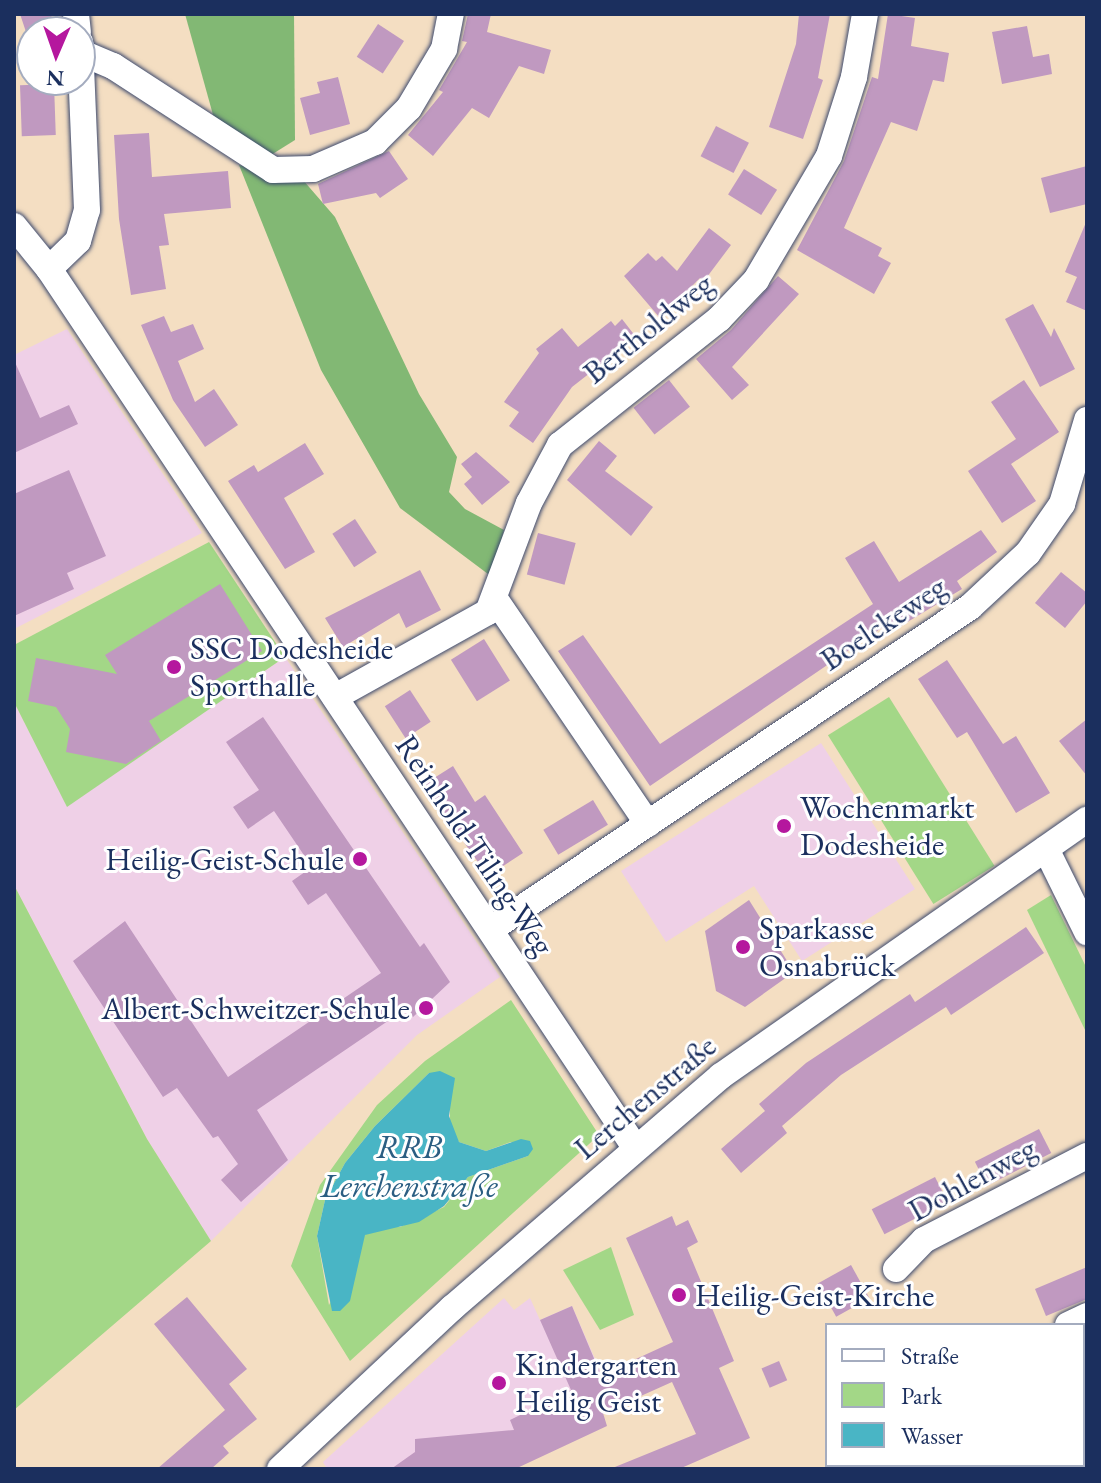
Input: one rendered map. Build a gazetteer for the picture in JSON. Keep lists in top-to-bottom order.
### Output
{
  "streets": {
    "street": [
      "Bertholdweg",
      "Boelckeweg",
      "Reinhold-Tiling-Weg",
      "Lerchenstraße",
      "Dohlenweg"
    ]
  },
  "crossings": [
    ["Bertholdweg", "Reinhold-Tiling-Weg"],
    ["Boelckeweg", "Reinhold-Tiling-Weg"],
    ["Reinhold-Tiling-Weg", "Lerchenstraße"]
  ],
  "water": ["RRB Lerchenstraße"],
  "places": [
    "SSC Dodesheide Sporthalle",
    "Wochenmarkt Dodesheide",
    "Heilig-Geist-Schule",
    "Sparkasse Osnabrück",
    "Albert-Schweitzer-Schule",
    "Heilig-Geist-Kirche",
    "Kindergarten Heilig Geist"
  ],
  "legend": ["Straße", "Park", "Wasser"],
  "north": "bottom"
}
